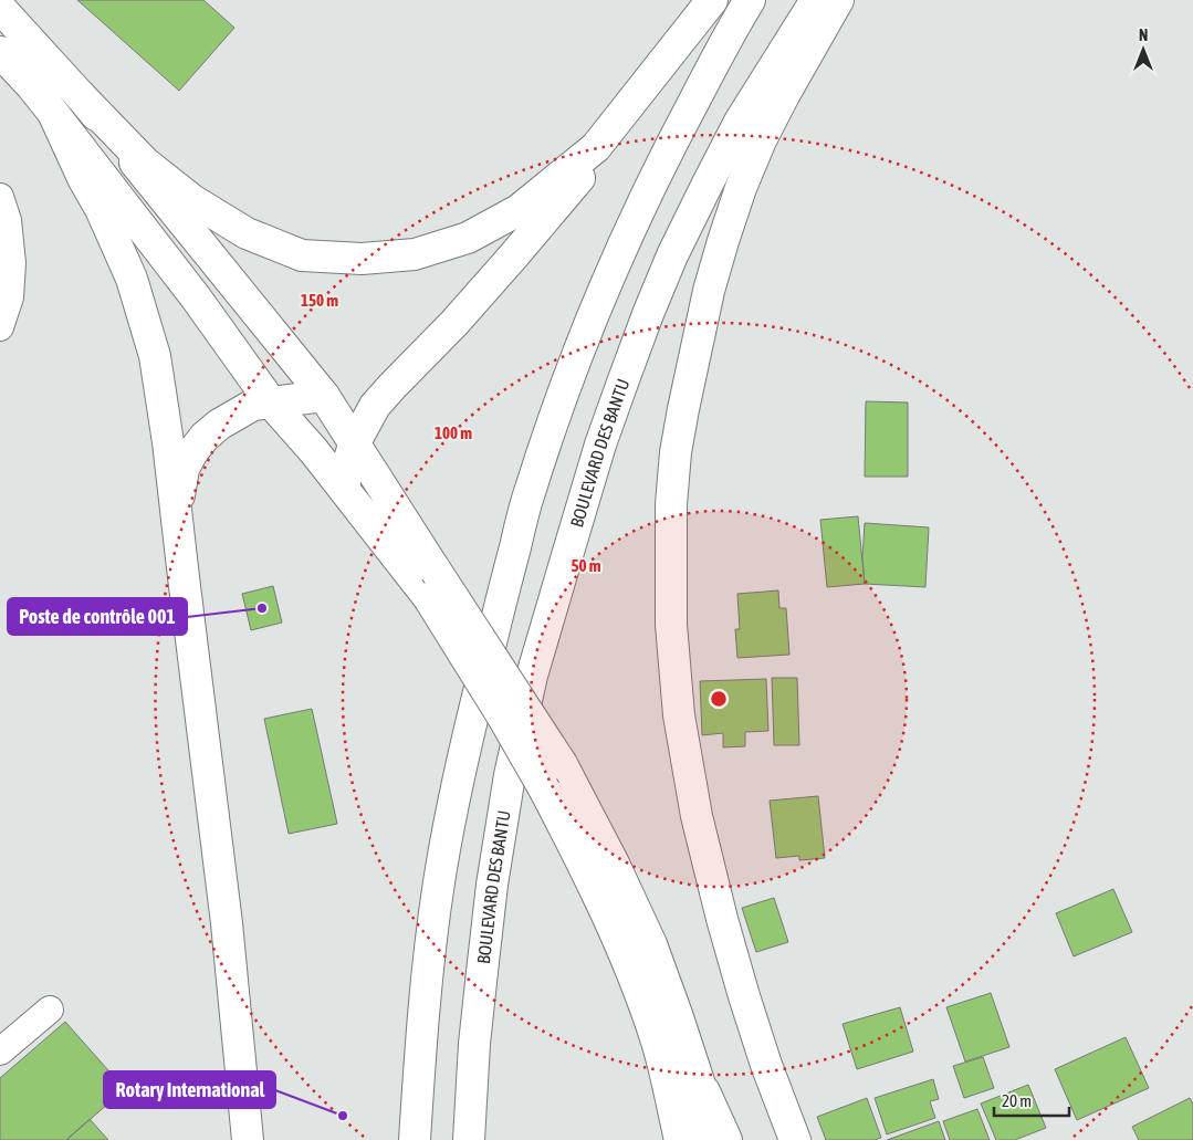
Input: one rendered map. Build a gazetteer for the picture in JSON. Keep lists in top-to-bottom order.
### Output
{
  "streets": {
    "main road": ["BOULEVARD DES BANTU"]
  },
  "places": ["Poste de contrôle 001", "Rotary International"],
  "scale_bar": "20 m",
  "north": "top",
  "rings": ["150 m", "100 m", "50 m"]
}
